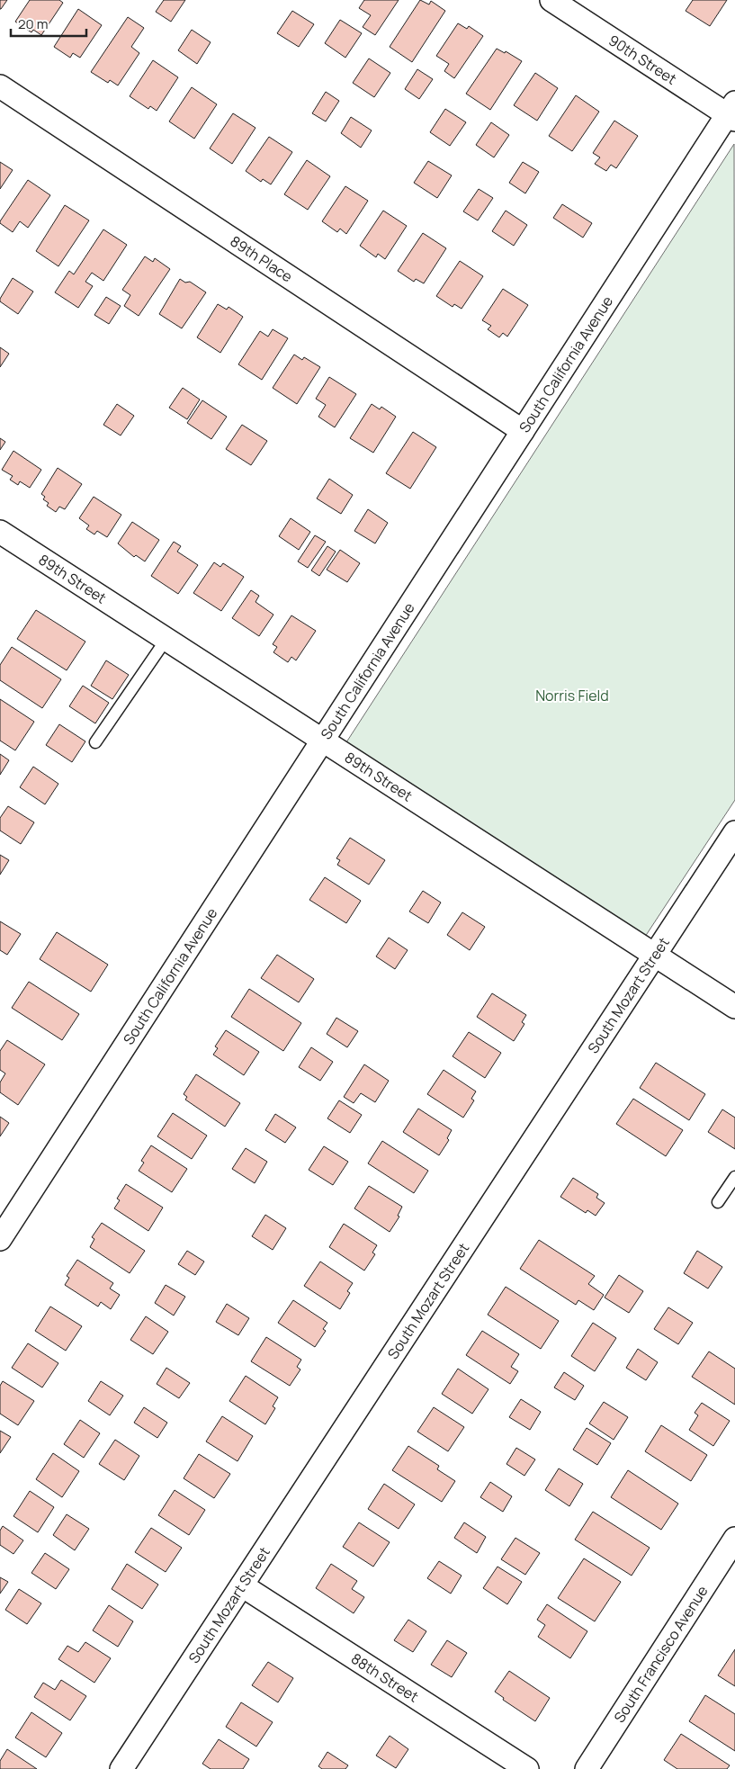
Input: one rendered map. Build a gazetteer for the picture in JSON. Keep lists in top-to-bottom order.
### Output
{
  "streets": {
    "street": [
      "90th Street",
      "89th Place",
      "South California Avenue",
      "89th Street",
      "South Mozart Street",
      "South Francisco Avenue",
      "88th Street"
    ]
  },
  "crossings": [
    ["90th Street", "South California Avenue"],
    ["89th Place", "South California Avenue"],
    ["South California Avenue", "89th Street"],
    ["89th Street", "South Mozart Street"],
    ["South Mozart Street", "88th Street"]
  ],
  "parks": ["Norris Field"],
  "scale_bar": "20 m"
}
